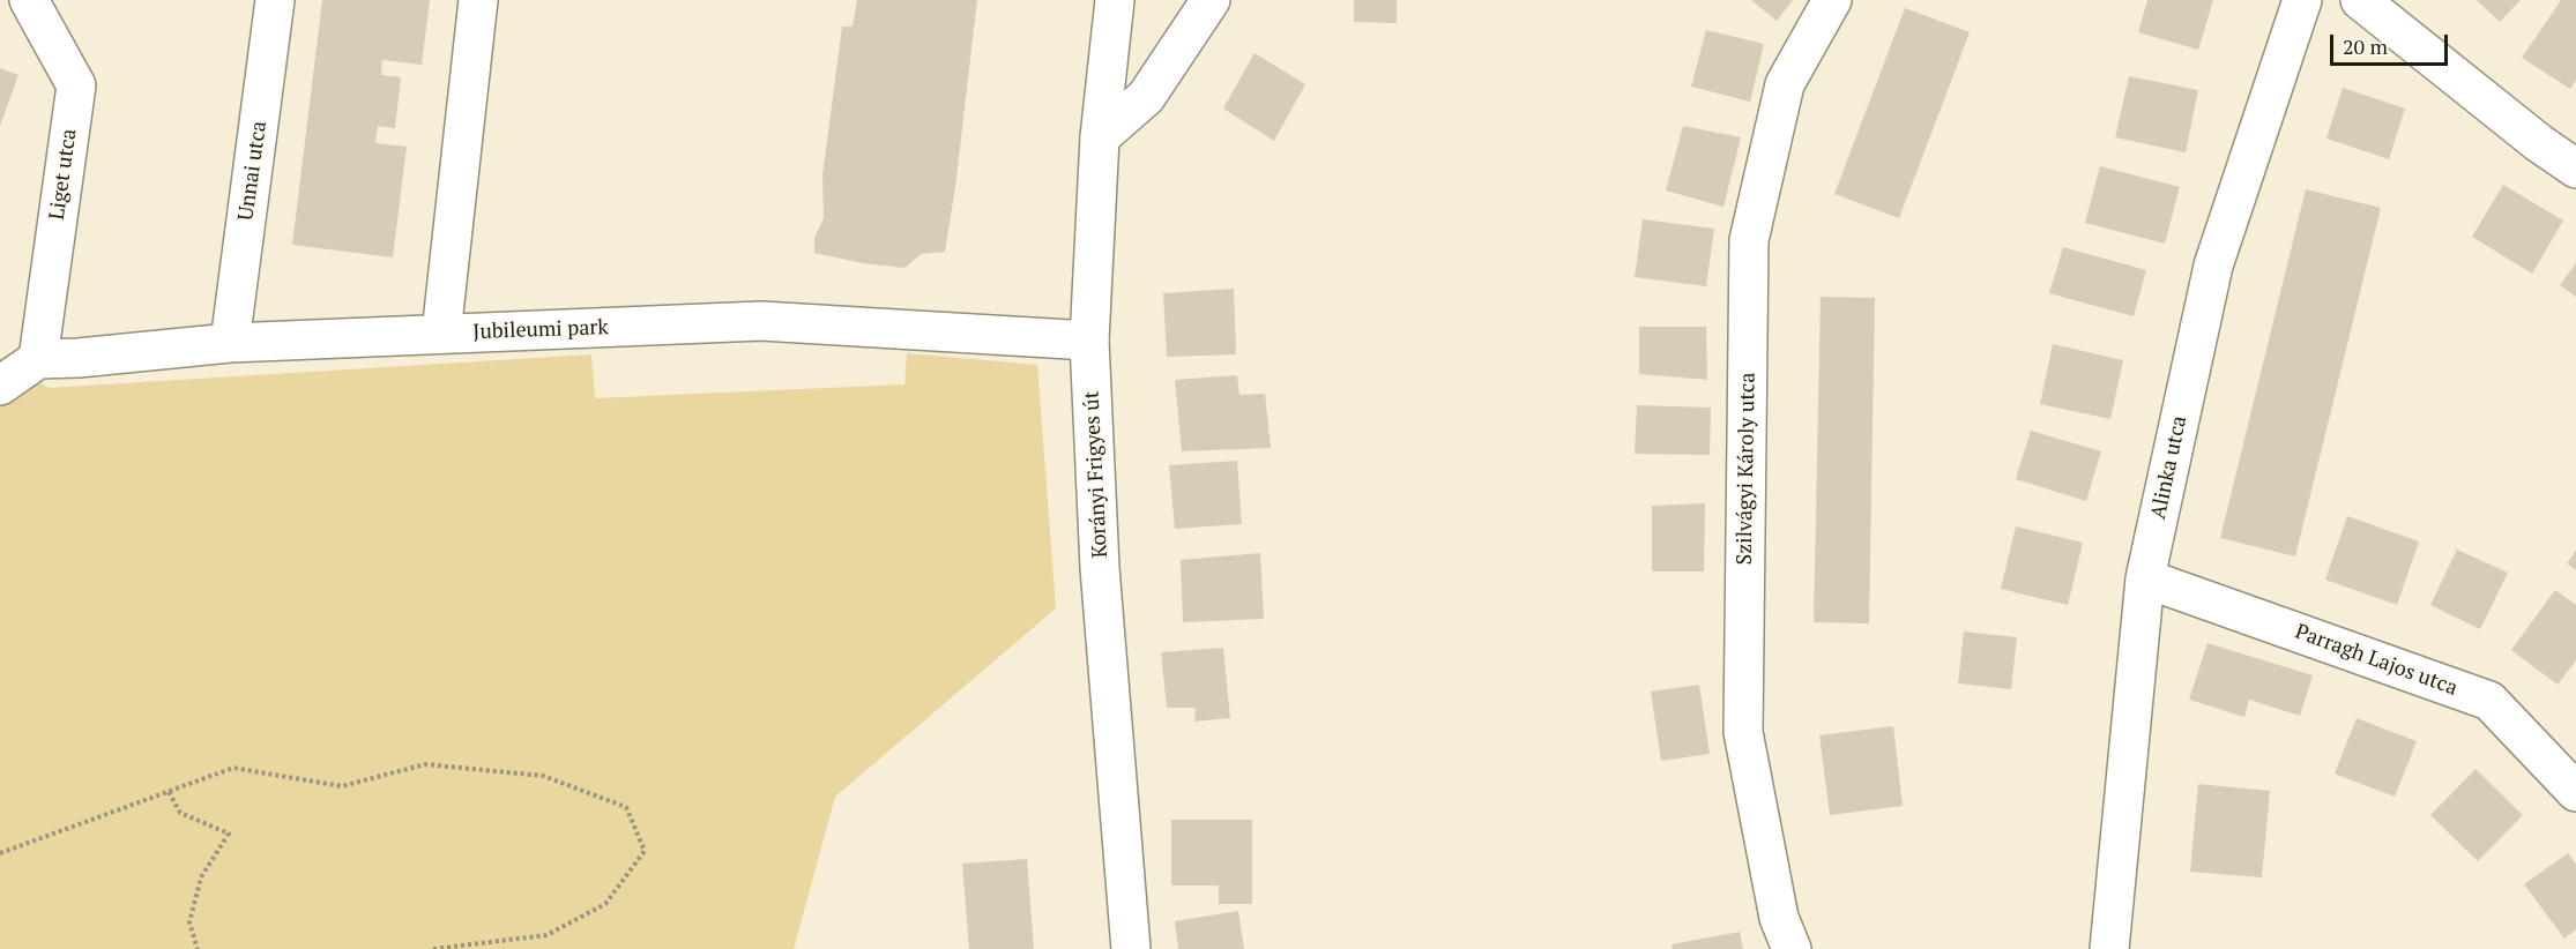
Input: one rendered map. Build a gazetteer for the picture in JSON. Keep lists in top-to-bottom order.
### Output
{
  "streets": {
    "street": [
      "Unnai utca",
      "Liget utca",
      "Jubileumi park",
      "Alinka utca",
      "Szilvágyi Károly utca",
      "Korányi Frigyes út",
      "Parragh Lajos utca"
    ]
  },
  "crossings": [
    ["Unnai utca", "Jubileumi park"],
    ["Liget utca", "Jubileumi park"],
    ["Jubileumi park", "Korányi Frigyes út"],
    ["Alinka utca", "Parragh Lajos utca"]
  ],
  "scale_bar": "20 m"
}
